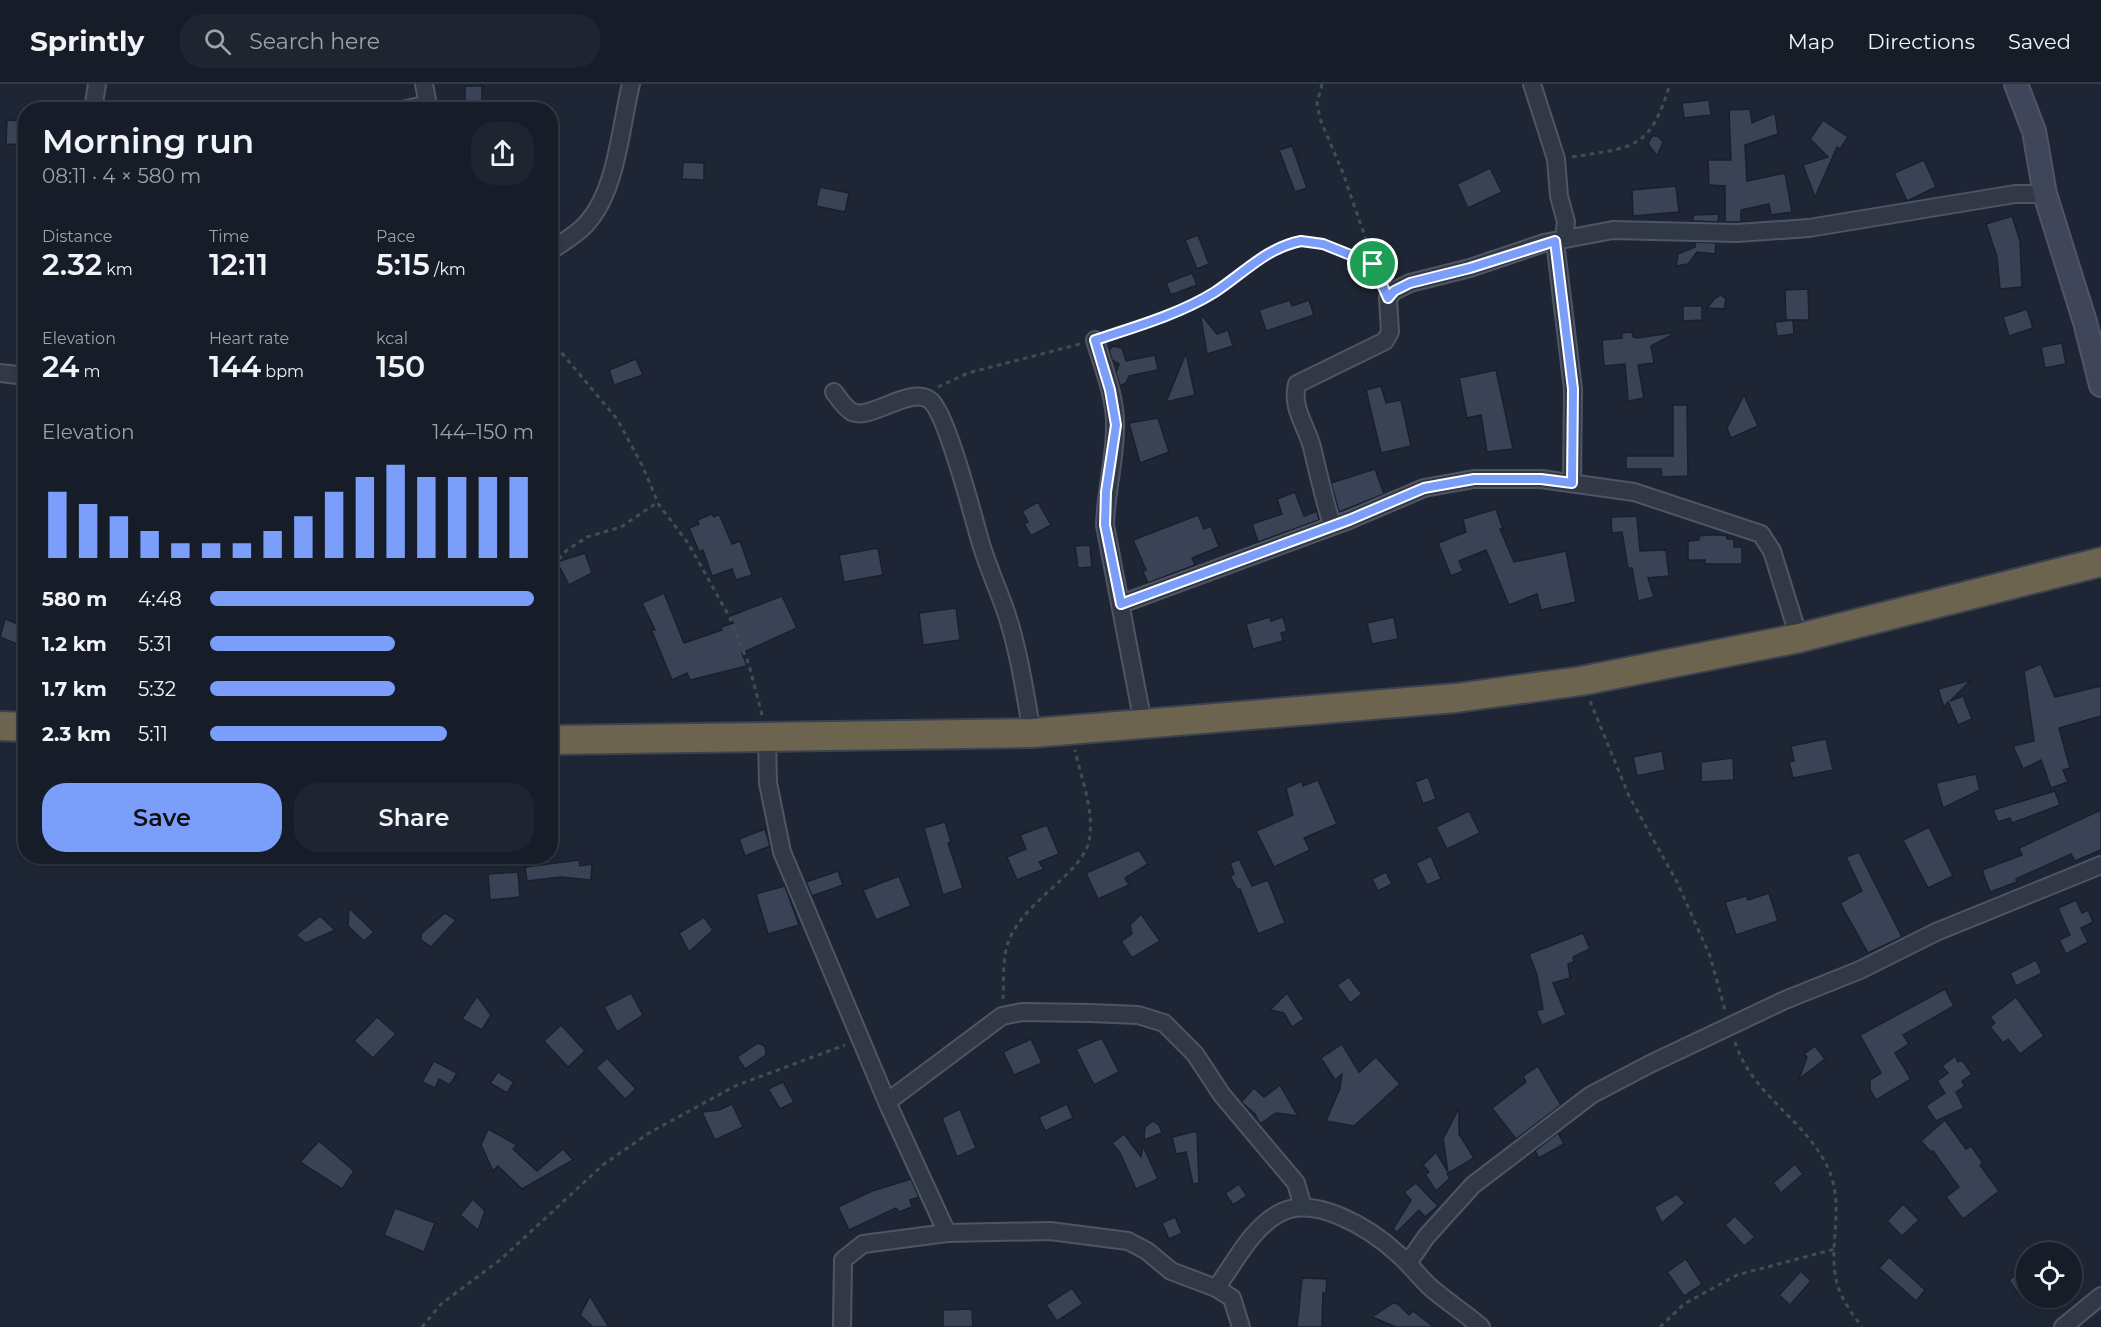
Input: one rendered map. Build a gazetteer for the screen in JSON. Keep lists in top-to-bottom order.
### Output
{
  "page": {
    "header": "Sprintly",
    "search": "Search here",
    "nav": ["Map", "Directions", "Saved"],
    "heading": ["Morning run", "08:11 · 4 × 580 m"],
    "stats": [
      ["Distance", "2.32 km"],
      ["Time", "12:11"],
      ["Pace", "5:15 /km"],
      ["Elevation", "24 m"],
      ["Heart rate", "144 bpm"],
      ["kcal", "150"]
    ],
    "chart": ["Elevation", "144–150 m"],
    "list": [
      {
        "name": "580 m",
        "note": "4:48"
      },
      {
        "name": "1.2 km",
        "note": "5:31"
      },
      {
        "name": "1.7 km",
        "note": "5:32"
      },
      {
        "name": "2.3 km",
        "note": "5:11"
      }
    ],
    "buttons": ["Save", "Share"]
  }
}
